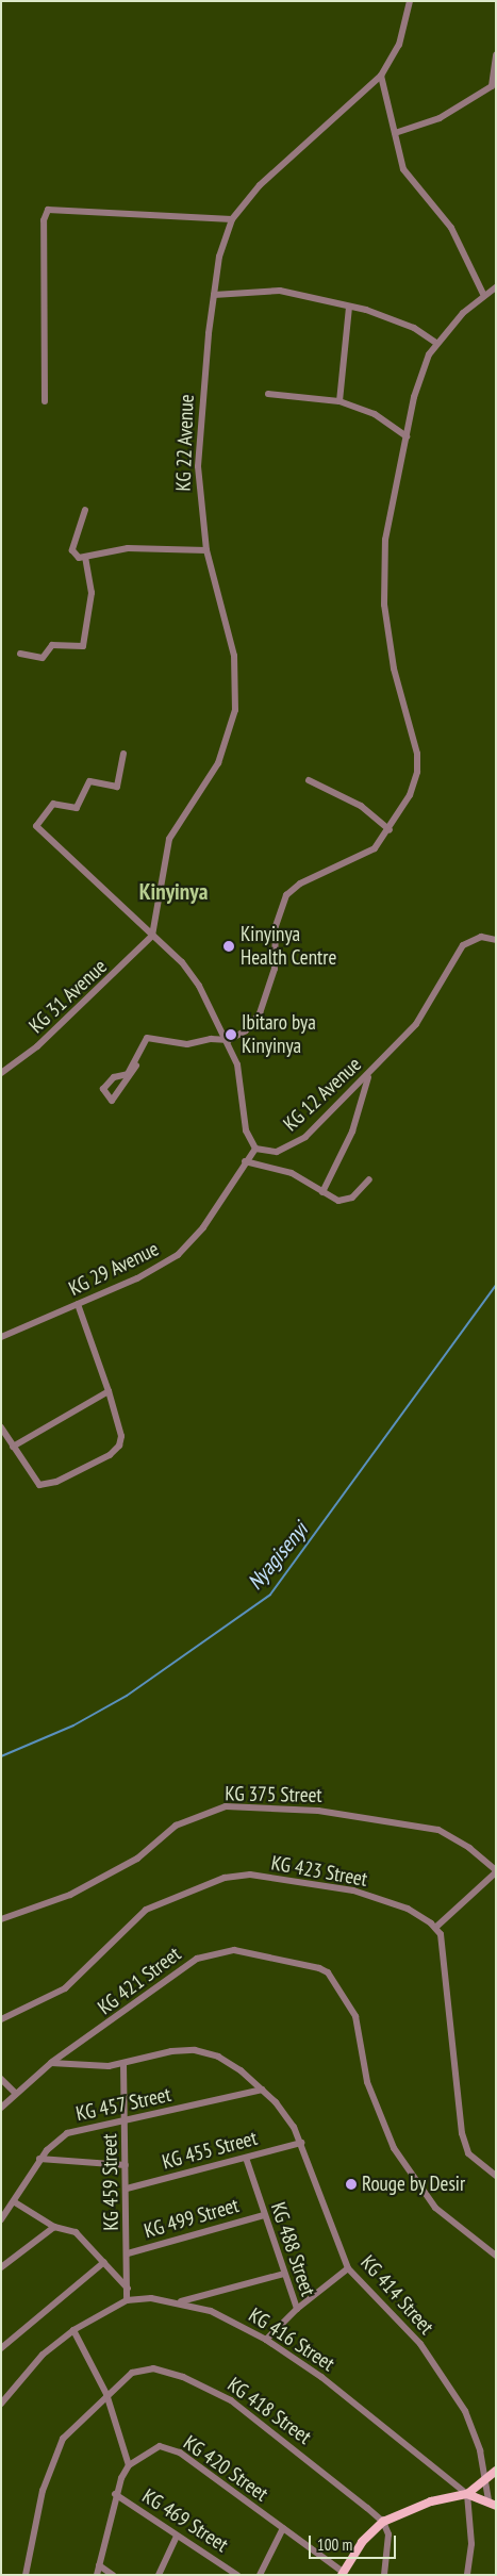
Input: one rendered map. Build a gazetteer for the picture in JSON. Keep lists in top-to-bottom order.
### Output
{
  "streets": {
    "street": [
      "KG 22 Avenue",
      "KG 31 Avenue",
      "KG 12 Avenue",
      "KG 29 Avenue",
      "KG 375 Street",
      "KG 423 Street",
      "KG 421 Street",
      "KG 457 Street",
      "KG 455 Street",
      "KG 459 Street",
      "KG 499 Street",
      "KG 488 Street",
      "KG 414 Street",
      "KG 416 Street",
      "KG 418 Street",
      "KG 420 Street",
      "KG 469 Street"
    ]
  },
  "crossings": [
    ["KG 22 Avenue", "KG 31 Avenue"],
    ["KG 12 Avenue", "KG 29 Avenue"],
    ["KG 421 Street", "KG 414 Street"],
    ["KG 457 Street", "KG 459 Street"],
    ["KG 457 Street", "KG 414 Street"],
    ["KG 455 Street", "KG 459 Street"],
    ["KG 455 Street", "KG 488 Street"],
    ["KG 455 Street", "KG 414 Street"],
    ["KG 459 Street", "KG 499 Street"],
    ["KG 459 Street", "KG 414 Street"],
    ["KG 459 Street", "KG 416 Street"],
    ["KG 499 Street", "KG 488 Street"],
    ["KG 488 Street", "KG 416 Street"],
    ["KG 420 Street", "KG 469 Street"]
  ],
  "districts": ["Kinyinya"],
  "water": ["Nyagisenyi"],
  "places": ["Kinyinya Health Centre", "Ibitaro bya Kinyinya", "Rouge by Desir"],
  "scale_bar": "100 m"
}
